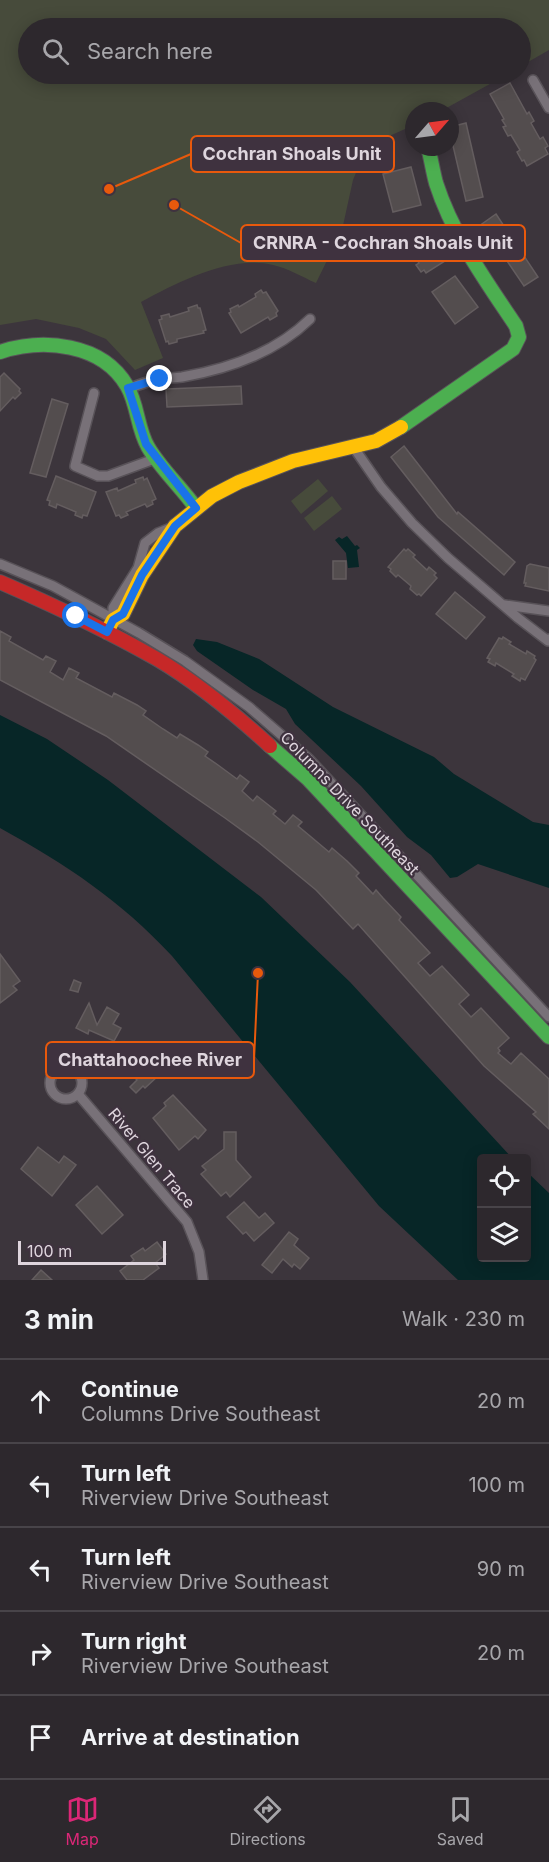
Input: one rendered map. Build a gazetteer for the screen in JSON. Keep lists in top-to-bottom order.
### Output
{
  "streets": {
    "street": ["Columns Drive Southeast", "River Glen Trace"]
  },
  "places": ["Cochran Shoals Unit", "CRNRA - Cochran Shoals Unit", "Chattahoochee River"],
  "scale_bar": "100 m",
  "north": "top right",
  "page": {
    "search": "Search here",
    "scale": "100 m",
    "heading": ["3 min", "Walk · 230 m"],
    "list": [
      ["Continue", "Columns Drive Southeast", "20 m"],
      ["Turn left", "Riverview Drive Southeast", "100 m"],
      ["Turn left", "Riverview Drive Southeast", "90 m"],
      ["Turn right", "Riverview Drive Southeast", "20 m"],
      "Arrive at destination"
    ],
    "nav": ["Map", "Directions", "Saved"]
  }
}
